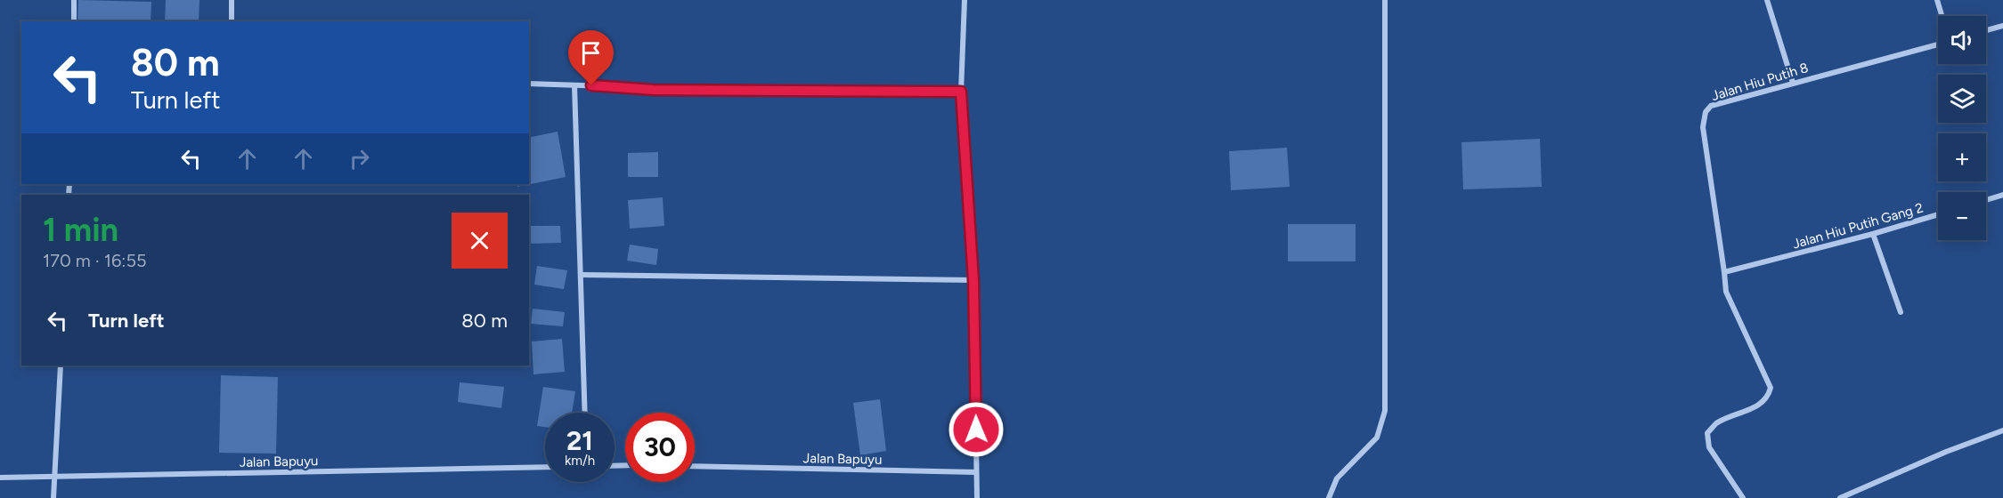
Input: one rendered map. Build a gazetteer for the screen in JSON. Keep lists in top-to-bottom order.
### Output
{
  "streets": {
    "street": ["Jalan Hiu Putih 8", "Jalan Hiu Putih Gang 2", "Jalan Bapuyu"]
  },
  "crossings": [
    ["Jalan Hiu Putih 8", "Jalan Hiu Putih Gang 2"]
  ],
  "page": {
    "map_buttons": ["+", "−"],
    "turn": ["80 m", "Turn left"],
    "heading": ["1 min", "170 m · 16:55"],
    "list": [
      {
        "name": "Turn left",
        "value": "80 m"
      }
    ],
    "speed": "21 km/h",
    "limit": "30"
  }
}
